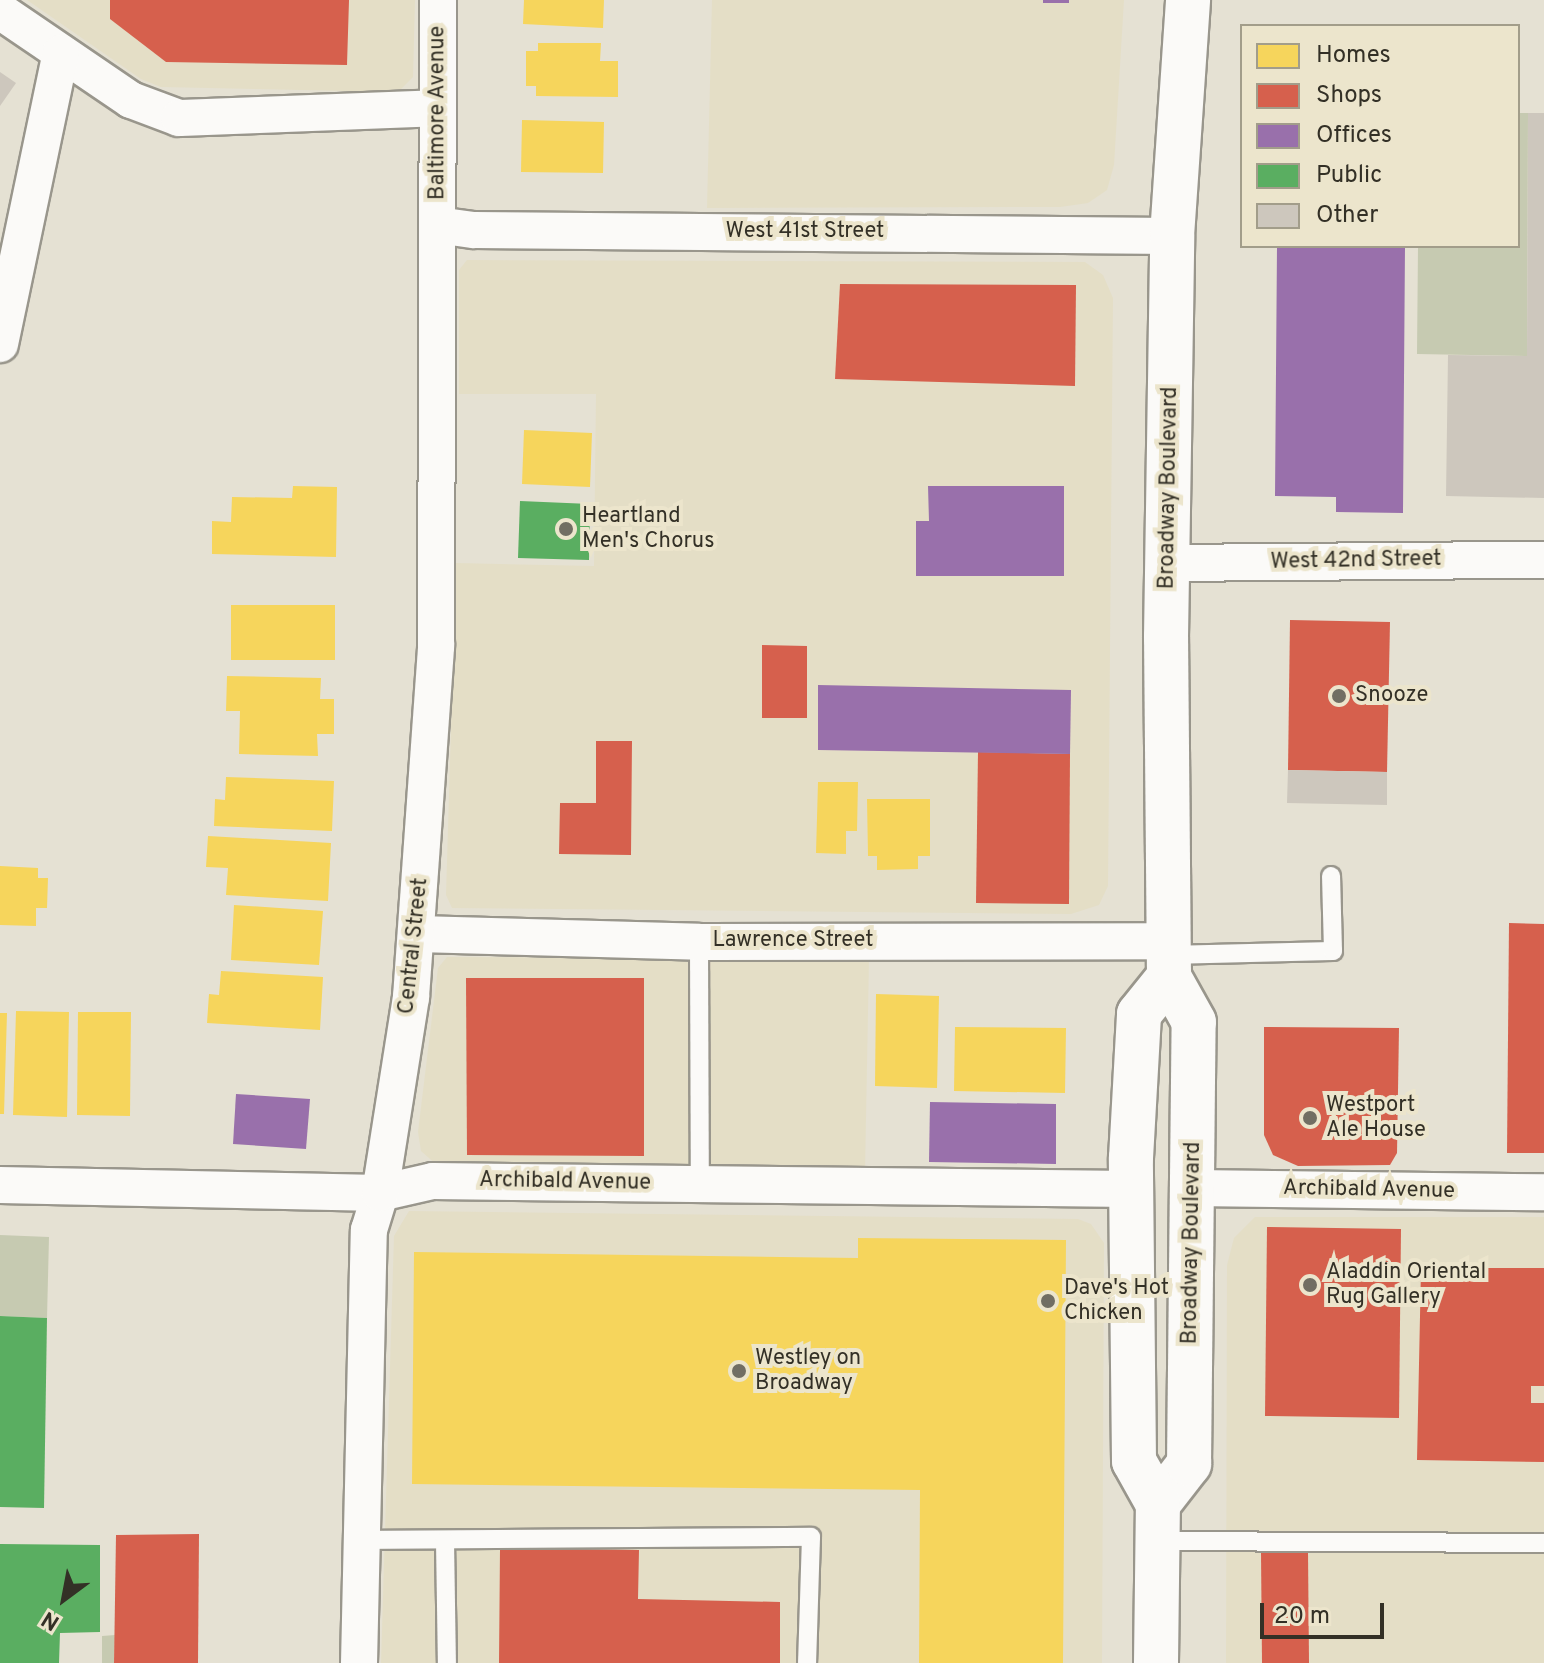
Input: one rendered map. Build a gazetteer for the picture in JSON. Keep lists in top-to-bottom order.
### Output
{
  "streets": {
    "main road": ["Broadway Boulevard"],
    "street": [
      "Baltimore Avenue",
      "West 41st Street",
      "West 42nd Street",
      "Lawrence Street",
      "Central Street",
      "Archibald Avenue"
    ]
  },
  "crossings": [
    ["Baltimore Avenue", "West 41st Street"],
    ["Baltimore Avenue", "Central Street"],
    ["West 41st Street", "Broadway Boulevard"],
    ["West 41st Street", "Central Street"],
    ["Broadway Boulevard", "West 42nd Street"],
    ["Broadway Boulevard", "Lawrence Street"],
    ["Broadway Boulevard", "Archibald Avenue"],
    ["Lawrence Street", "Central Street"],
    ["Central Street", "Archibald Avenue"]
  ],
  "places": [
    "Heartland Men's Chorus",
    "Snooze",
    "Westport Ale House",
    "Aladdin Oriental Rug Gallery",
    "Dave's Hot Chicken",
    "Westley on Broadway"
  ],
  "legend": [
    "Homes",
    "Shops",
    "Offices",
    "Public",
    "Other"
  ],
  "scale_bar": "20 m",
  "north": "bottom left"
}
